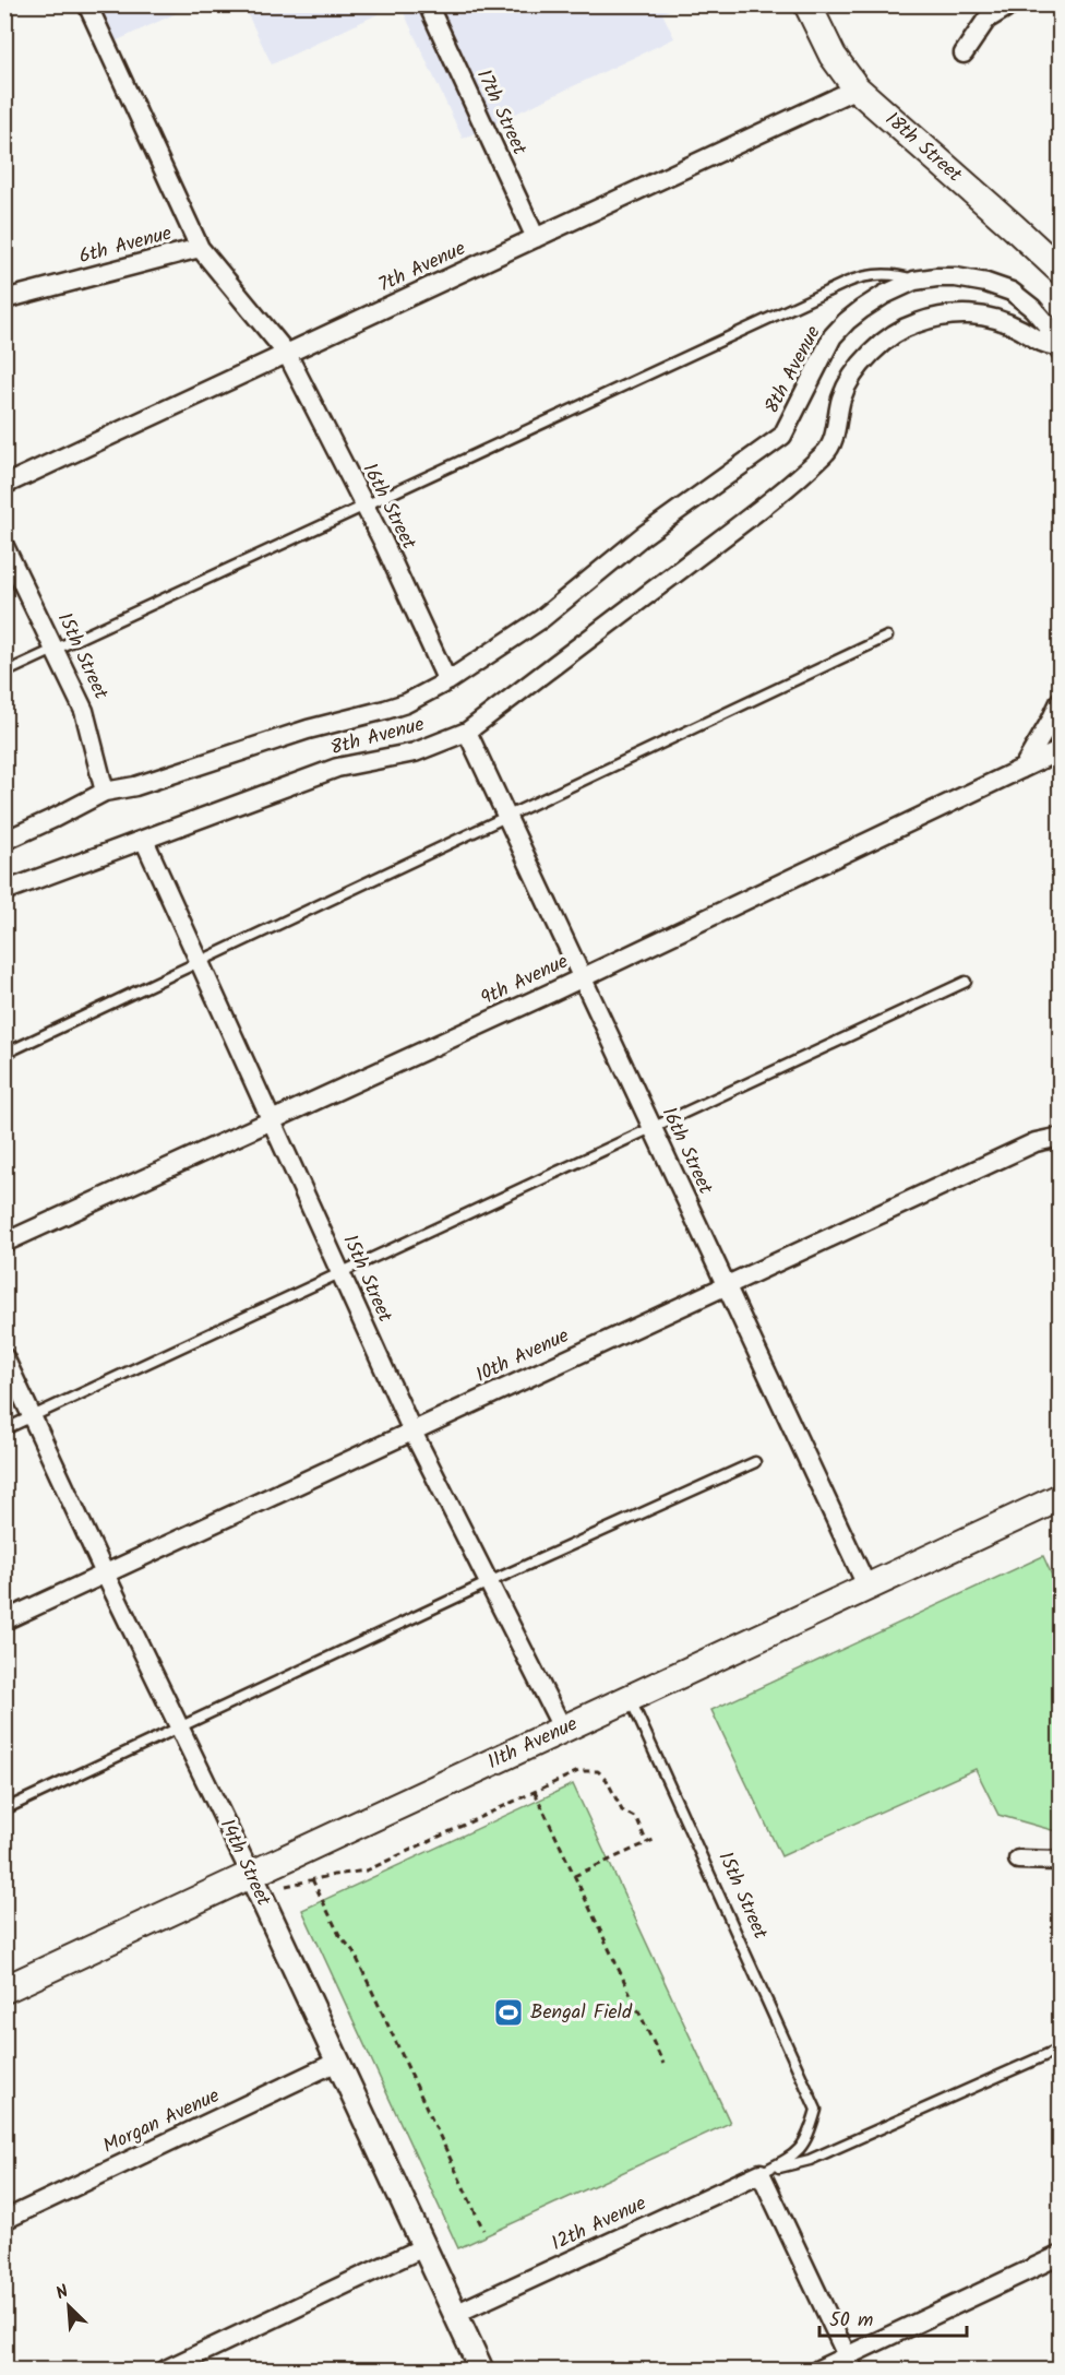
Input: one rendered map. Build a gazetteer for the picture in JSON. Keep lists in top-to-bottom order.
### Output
{
  "streets": {
    "main road": ["18th Street", "11th Avenue"],
    "street": [
      "17th Street",
      "6th Avenue",
      "7th Avenue",
      "8th Avenue",
      "16th Street",
      "15th Street",
      "9th Avenue",
      "10th Avenue",
      "14th Street",
      "Morgan Avenue",
      "12th Avenue"
    ]
  },
  "crossings": [
    ["17th Street", "7th Avenue"],
    ["18th Street", "7th Avenue"],
    ["6th Avenue", "7th Avenue"],
    ["6th Avenue", "16th Street"],
    ["7th Avenue", "16th Street"],
    ["8th Avenue", "16th Street"],
    ["8th Avenue", "15th Street"],
    ["16th Street", "9th Avenue"],
    ["16th Street", "10th Avenue"],
    ["16th Street", "11th Avenue"],
    ["15th Street", "9th Avenue"],
    ["15th Street", "10th Avenue"],
    ["15th Street", "11th Avenue"],
    ["15th Street", "12th Avenue"],
    ["10th Avenue", "14th Street"],
    ["11th Avenue", "14th Street"],
    ["14th Street", "Morgan Avenue"],
    ["14th Street", "12th Avenue"]
  ],
  "places": {
    "sports": ["Bengal Field"]
  },
  "scale_bar": "50 m",
  "north": "top left"
}
